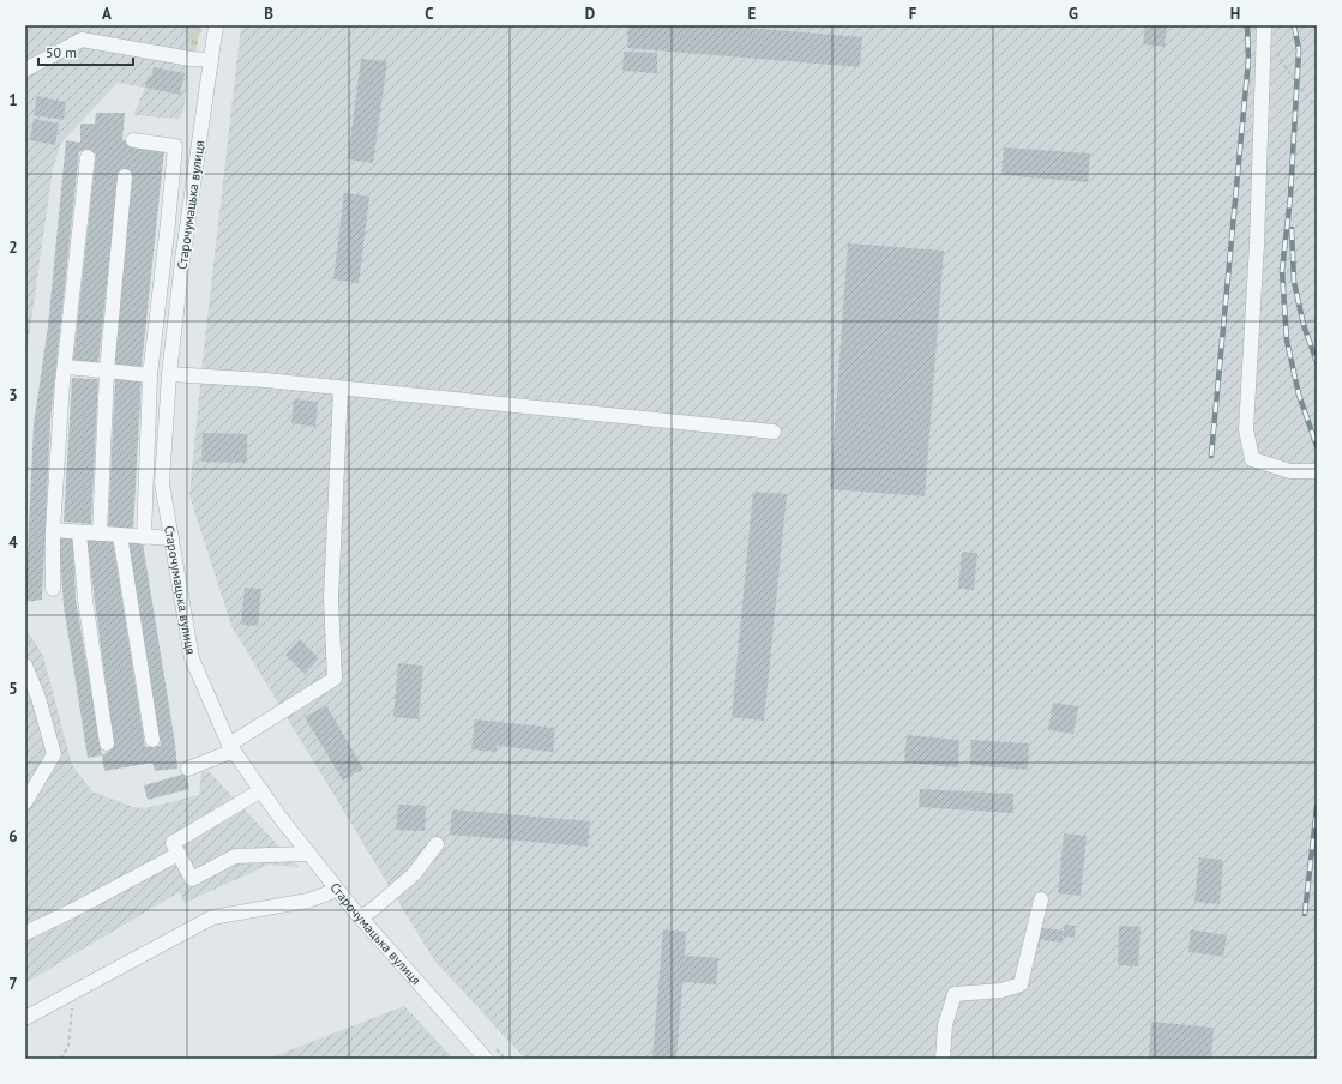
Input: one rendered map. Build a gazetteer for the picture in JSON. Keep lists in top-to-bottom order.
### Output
{
  "streets": {
    "street": ["Старочумацька вулиця"]
  },
  "scale_bar": "50 m",
  "grid": {
    "columns": [
      "A",
      "B",
      "C",
      "D",
      "E",
      "F",
      "G",
      "H"
    ],
    "rows": [
      "1",
      "2",
      "3",
      "4",
      "5",
      "6",
      "7"
    ]
  }
}
